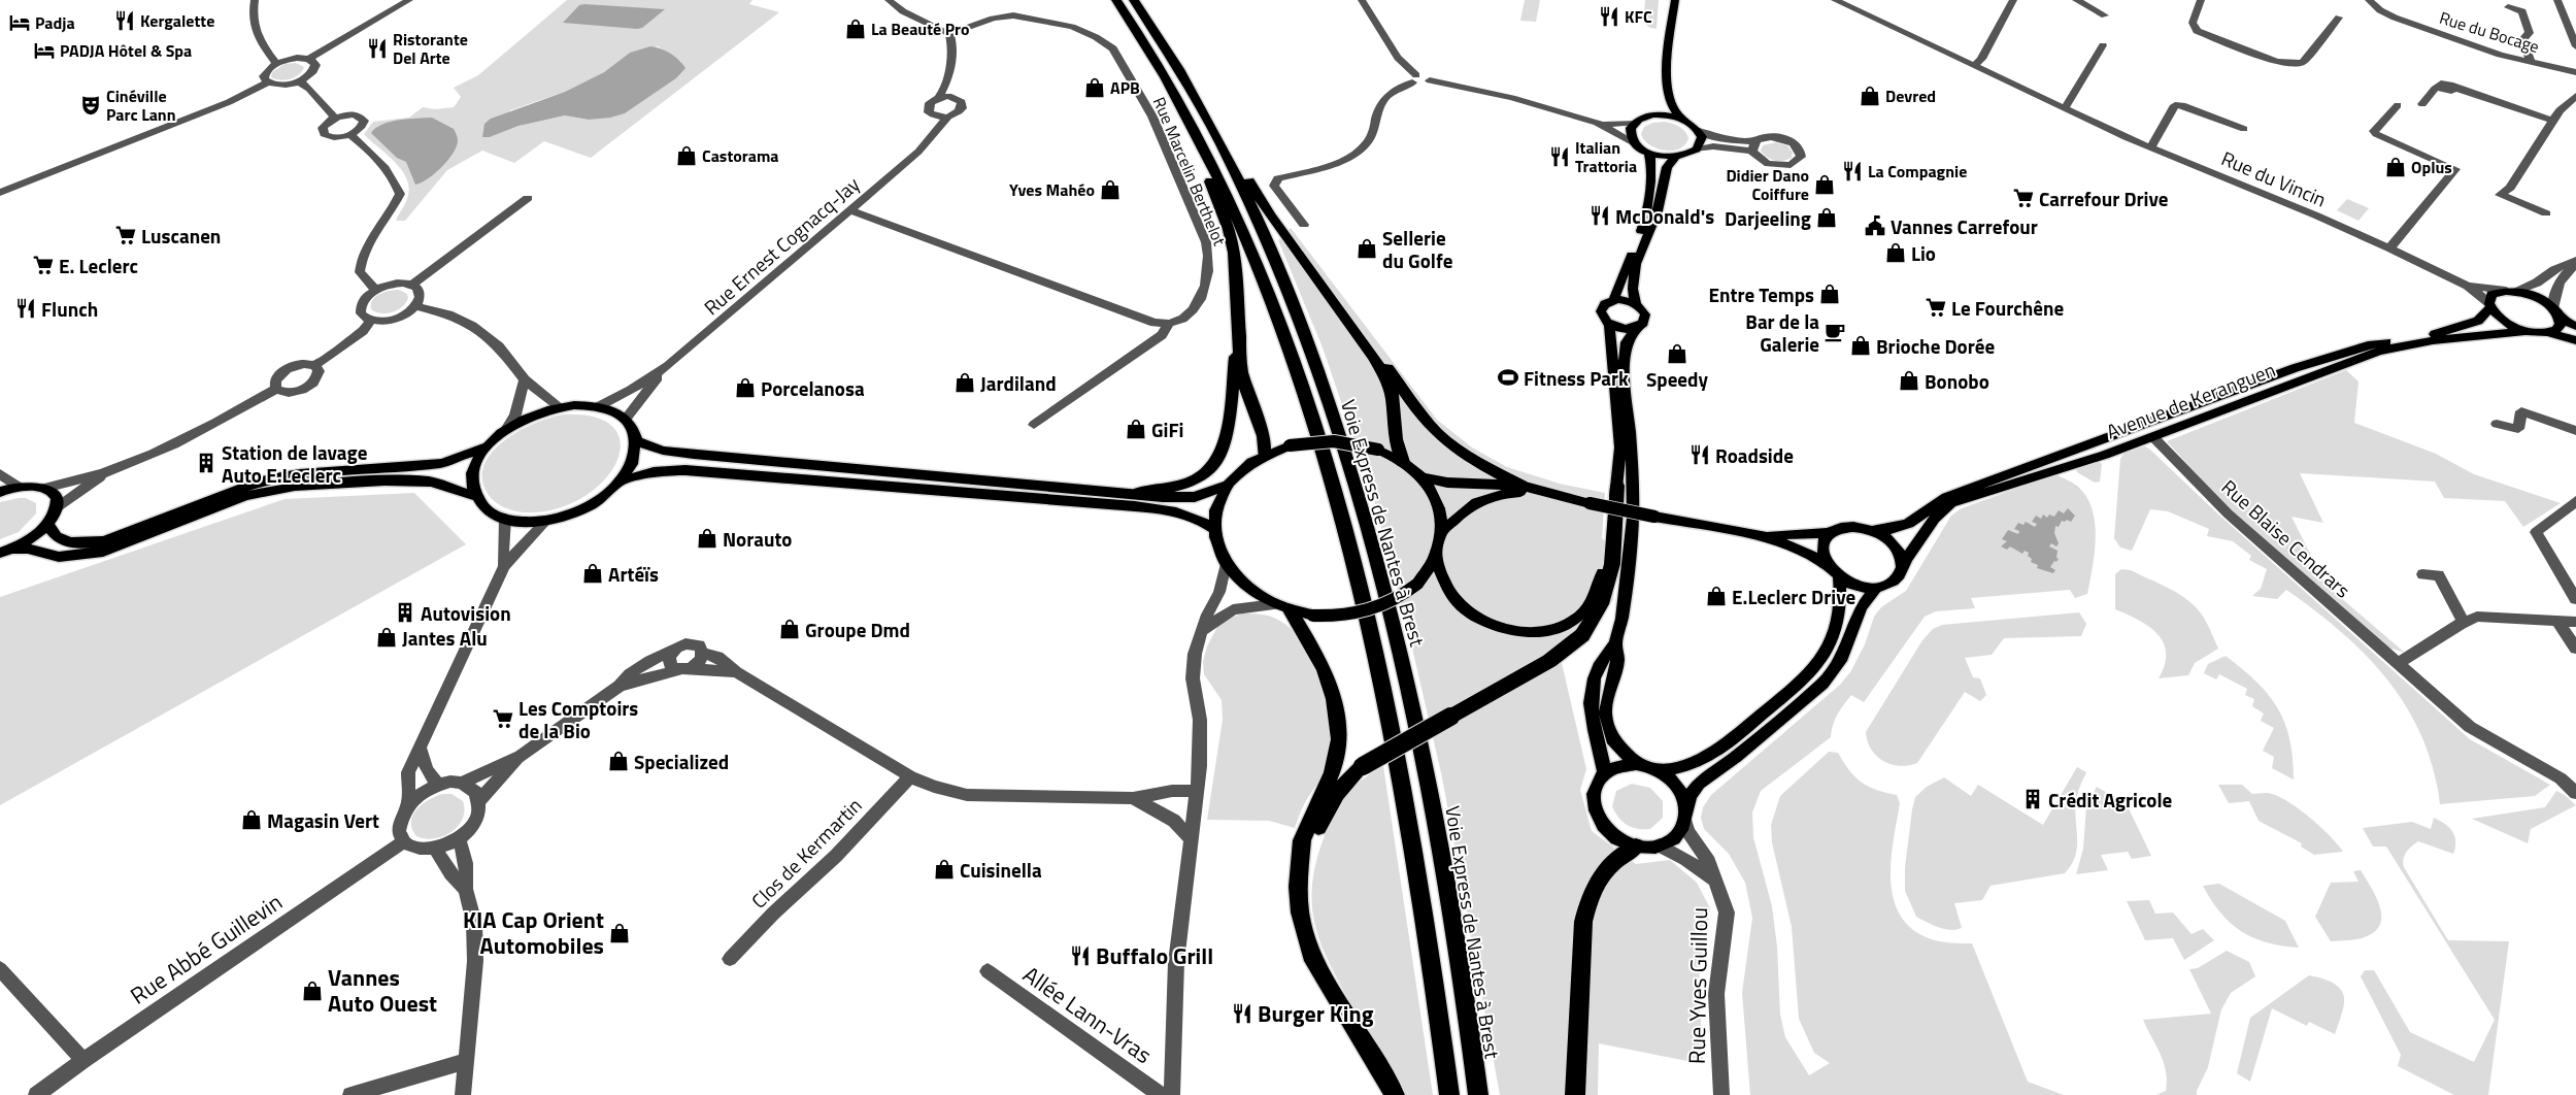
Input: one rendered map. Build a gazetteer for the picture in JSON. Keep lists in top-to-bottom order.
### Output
{
  "streets": {
    "highway": ["Voie Express de Nantes à Brest"],
    "main road": ["Avenue de Keranguen"],
    "street": [
      "Rue du Bocage",
      "Rue Marcelin Berthelot",
      "Rue du Vincin",
      "Rue Ernest Cognacq-Jay",
      "Rue Blaise Cendrars",
      "Clos de Kermartin",
      "Rue Abbé Guillevin",
      "Rue Yves Guillou",
      "Allée Lann-Vras"
    ]
  },
  "crossings": [
    ["Rue du Vincin", "Avenue de Keranguen"],
    ["Avenue de Keranguen", "Rue Blaise Cendrars"]
  ],
  "places": {
    "restaurant": [
      "KFC",
      "Kergalette",
      "Ristorante Del Arte",
      "Italian Trattoria",
      "La Compagnie",
      "McDonald's",
      "Flunch",
      "Roadside",
      "Buffalo Grill",
      "Burger King"
    ],
    "hotel": ["Padja", "PADJA Hôtel & Spa"],
    "shop": [
      "La Beauté Pro",
      "APB",
      "Devred",
      "Castorama",
      "Oplus",
      "Didier Dano Coiffure",
      "Yves Mahéo",
      "Darjeeling",
      "Sellerie du Golfe",
      "Lio",
      "Entre Temps",
      "Brioche Dorée",
      "Speedy",
      "Bonobo",
      "Jardiland",
      "Porcelanosa",
      "GiFi",
      "Norauto",
      "Artéïs",
      "E.Leclerc Drive",
      "Groupe Dmd",
      "Jantes Alu",
      "Specialized",
      "Magasin Vert",
      "Cuisinella",
      "KIA Cap Orient Automobiles",
      "Vannes Auto Ouest"
    ],
    "theatre": ["Cinéville Parc Lann"],
    "supermarket": [
      "Carrefour Drive",
      "Luscanen",
      "E. Leclerc",
      "Le Fourchêne",
      "Les Comptoirs de la Bio"
    ],
    "public building": ["Vannes Carrefour"],
    "cafe": ["Bar de la Galerie"],
    "sports": ["Fitness Park"],
    "building": ["Station de lavage Auto E.Leclerc", "Autovision", "Crédit Agricole"]
  }
}
